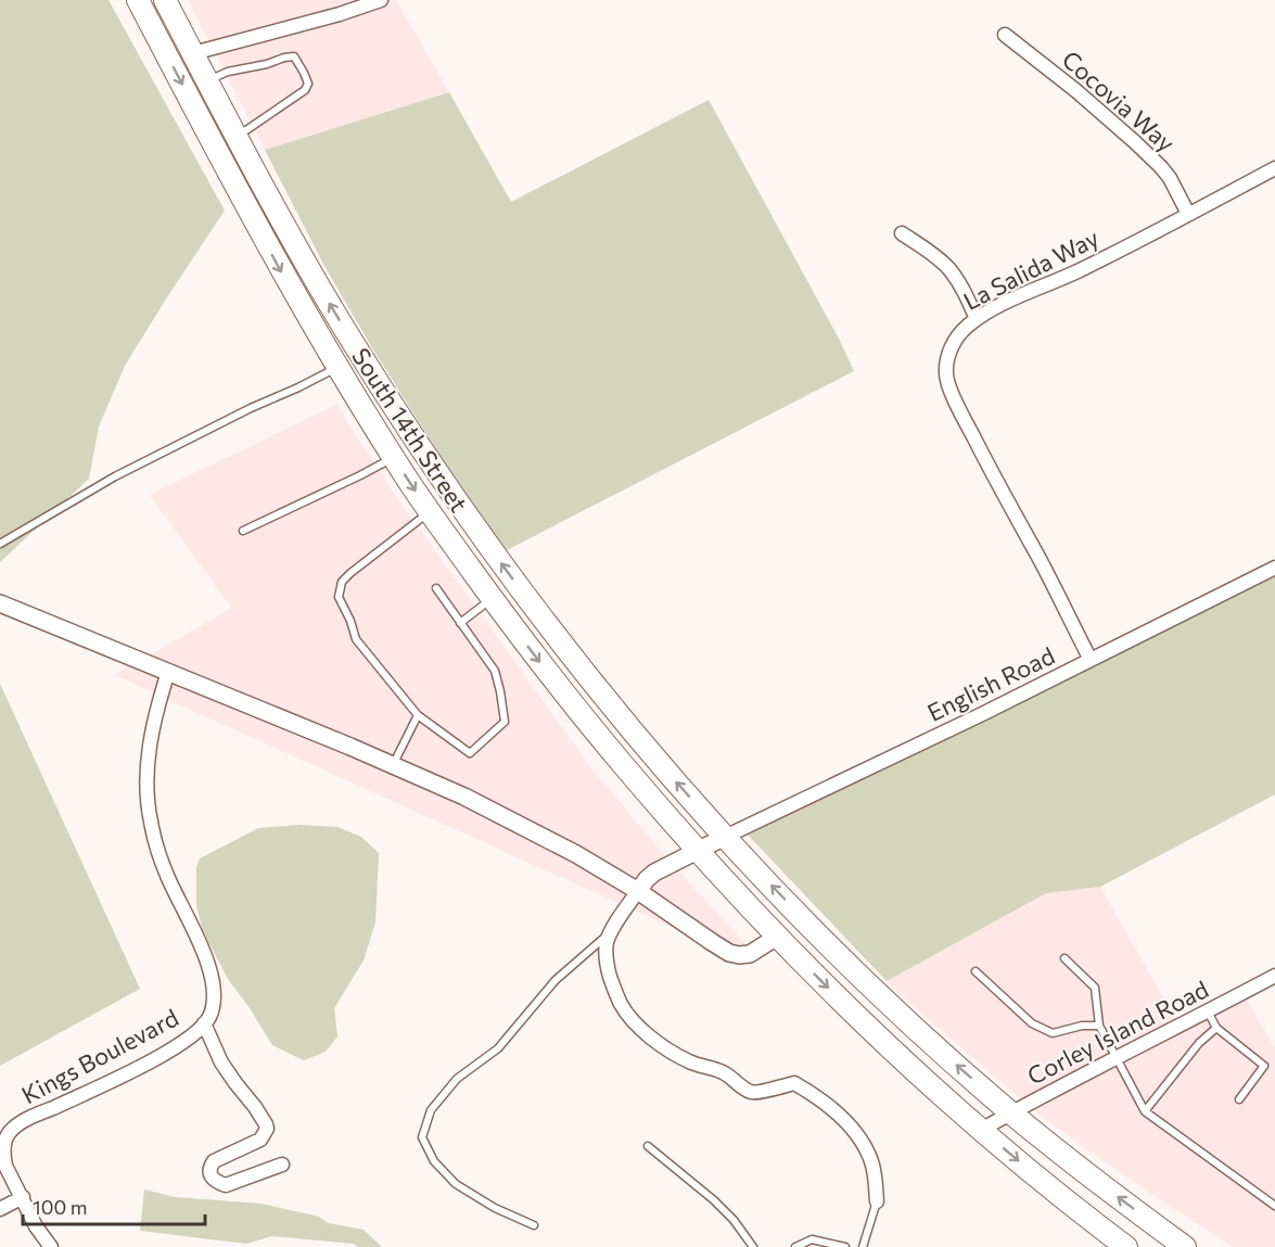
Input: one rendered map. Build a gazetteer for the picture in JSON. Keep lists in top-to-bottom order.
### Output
{
  "streets": {
    "highway": ["South 14th Street"],
    "street": [
      "Cocovia Way",
      "La Salida Way",
      "English Road",
      "Corley Island Road",
      "Kings Boulevard"
    ]
  },
  "crossings": [
    ["Cocovia Way", "La Salida Way"],
    ["La Salida Way", "English Road"],
    ["South 14th Street", "English Road"],
    ["South 14th Street", "Corley Island Road"]
  ],
  "scale_bar": "100 m"
}
